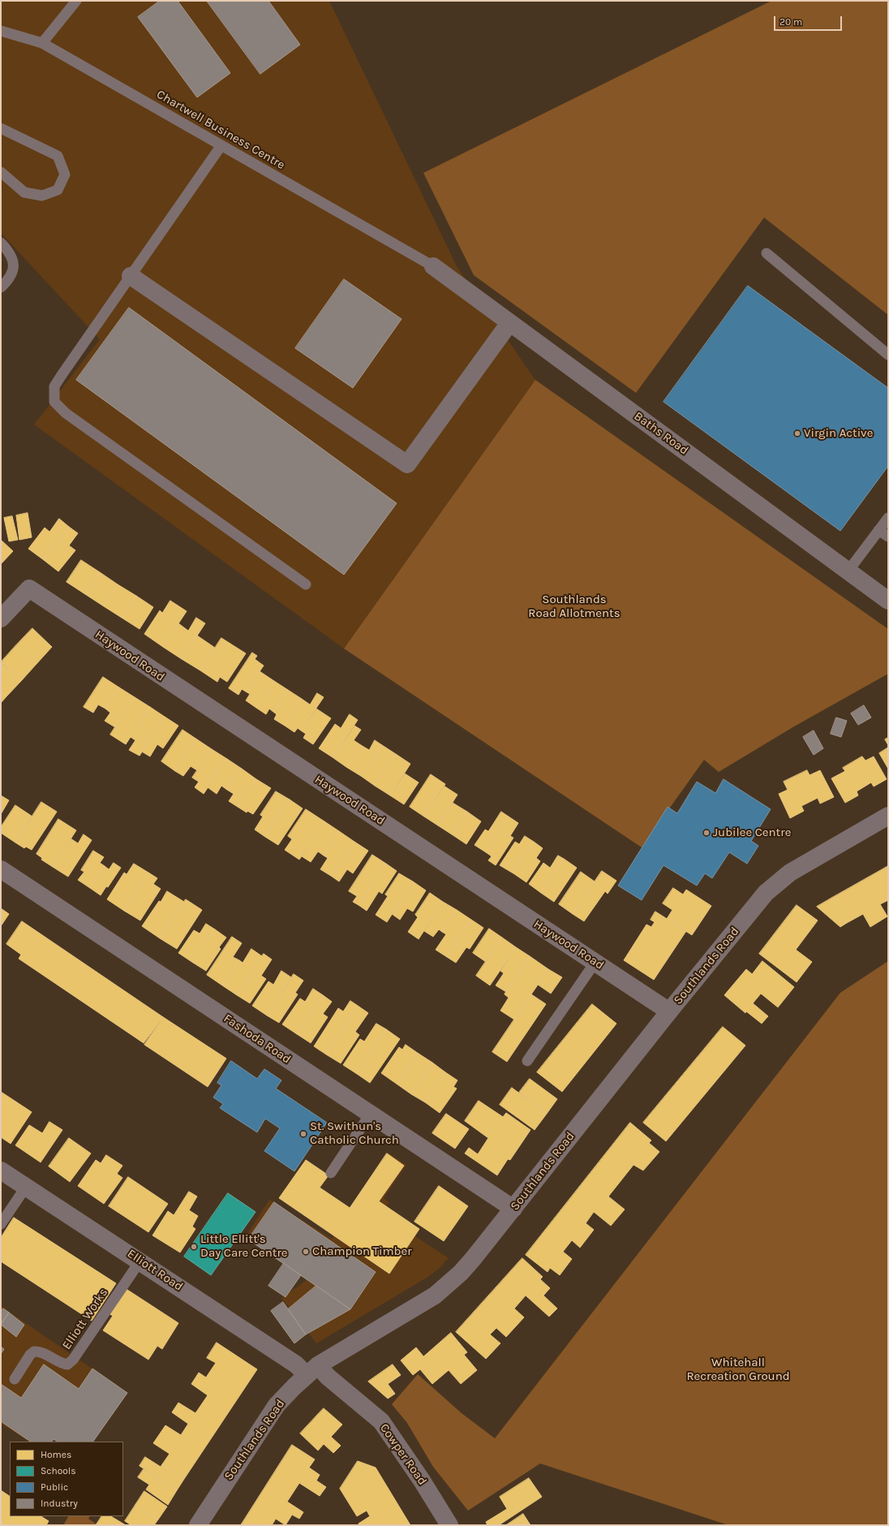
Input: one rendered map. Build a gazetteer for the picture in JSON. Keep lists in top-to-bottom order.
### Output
{
  "streets": {
    "street": [
      "Baths Road",
      "Haywood Road",
      "Southlands Road",
      "Fashoda Road",
      "Elliott Road",
      "Cowper Road"
    ],
    "lane": ["Chartwell Business Centre", "Elliott Works"]
  },
  "crossings": [
    ["Chartwell Business Centre", "Baths Road"],
    ["Haywood Road", "Southlands Road"],
    ["Southlands Road", "Fashoda Road"],
    ["Southlands Road", "Elliott Road"],
    ["Southlands Road", "Cowper Road"],
    ["Elliott Road", "Elliott Works"],
    ["Elliott Road", "Cowper Road"]
  ],
  "parks": ["Southlands Road Allotments", "Whitehall Recreation Ground"],
  "places": [
    "Virgin Active",
    "Jubilee Centre",
    "St. Swithun's Catholic Church",
    "Little Ellitt's Day Care Centre",
    "Champion Timber"
  ],
  "legend": [
    "Homes",
    "Schools",
    "Public",
    "Industry"
  ],
  "scale_bar": "20 m"
}
